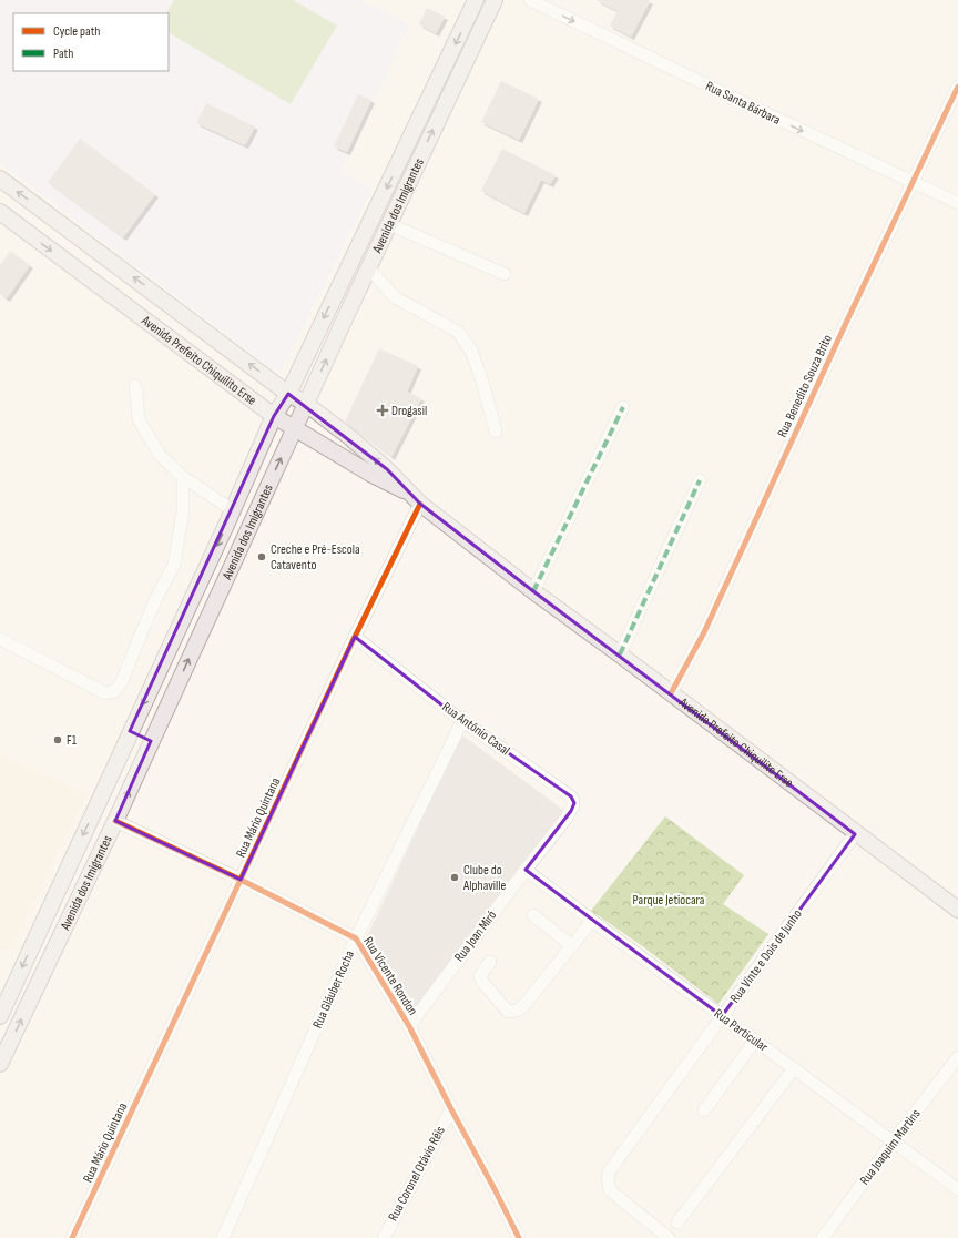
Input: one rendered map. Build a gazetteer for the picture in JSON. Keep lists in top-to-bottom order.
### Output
{
  "streets": {
    "main road": ["Avenida dos Imigrantes", "Avenida Prefeito Chiquilito Erse"],
    "street": [
      "Rua Santa Bárbara",
      "Rua Benedito Souza Brito",
      "Rua Antônio Casal",
      "Rua Mário Quintana",
      "Rua Joan Miró",
      "Rua Vinte e Dois de Junho",
      "Rua Vicente Rondon",
      "Rua Gláuber Rocha",
      "Rua Particular",
      "Rua Joaquim Martins",
      "Rua Coronel Otávio Réis"
    ]
  },
  "crossings": [
    ["Rua Santa Bárbara", "Rua Benedito Souza Brito"],
    ["Avenida dos Imigrantes", "Avenida Prefeito Chiquilito Erse"],
    ["Avenida dos Imigrantes", "Rua Vicente Rondon"],
    ["Avenida Prefeito Chiquilito Erse", "Rua Benedito Souza Brito"],
    ["Avenida Prefeito Chiquilito Erse", "Rua Mário Quintana"],
    ["Avenida Prefeito Chiquilito Erse", "Rua Vinte e Dois de Junho"],
    ["Rua Antônio Casal", "Rua Mário Quintana"],
    ["Rua Antônio Casal", "Rua Joan Miró"],
    ["Rua Antônio Casal", "Rua Gláuber Rocha"],
    ["Rua Mário Quintana", "Rua Vicente Rondon"],
    ["Rua Joan Miró", "Rua Vicente Rondon"],
    ["Rua Joan Miró", "Rua Particular"],
    ["Rua Vinte e Dois de Junho", "Rua Particular"],
    ["Rua Vicente Rondon", "Rua Gláuber Rocha"],
    ["Rua Vicente Rondon", "Rua Coronel Otávio Réis"],
    ["Rua Particular", "Rua Joaquim Martins"]
  ],
  "one_way": ["Rua Santa Bárbara"],
  "parks": ["Parque Jetiocara"],
  "places": {
    "health": ["Drogasil"],
    "other": ["Creche e Pré-Escola Catavento", "F1", "Clube do Alphaville"]
  },
  "legend": ["Cycle path", "Path"]
}
